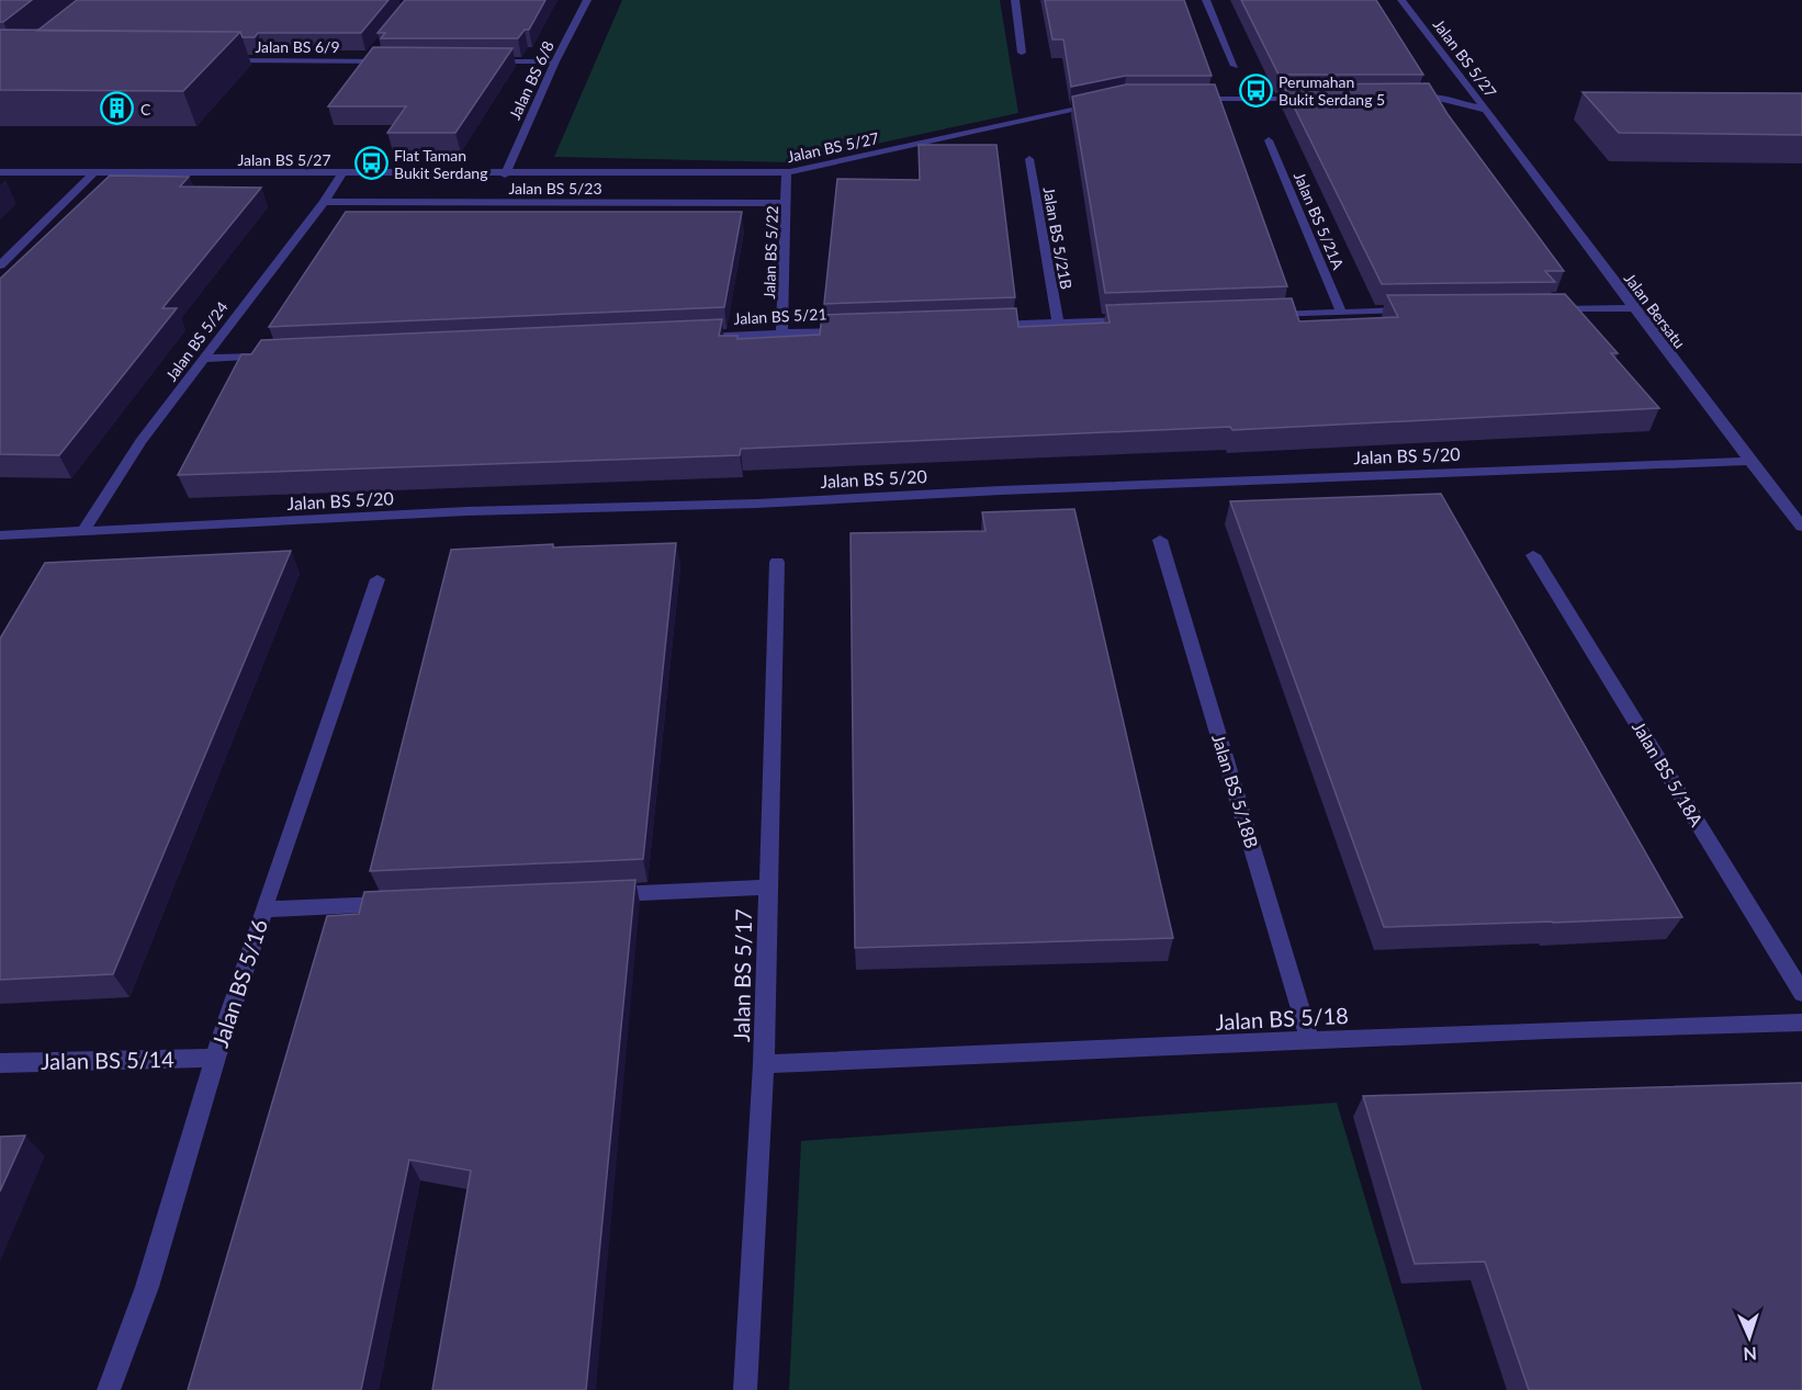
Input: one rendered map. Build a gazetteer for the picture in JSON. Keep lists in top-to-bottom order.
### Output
{
  "streets": {
    "street": [
      "Jalan BS 6/9",
      "Jalan BS 5/27",
      "Jalan BS 6/8",
      "Jalan BS 5/23",
      "Jalan BS 5/21A",
      "Jalan BS 5/21B",
      "Jalan BS 5/22",
      "Jalan Bersatu",
      "Jalan BS 5/21",
      "Jalan BS 5/24",
      "Jalan BS 5/20",
      "Jalan BS 5/18A",
      "Jalan BS 5/18B",
      "Jalan BS 5/17",
      "Jalan BS 5/16",
      "Jalan BS 5/18",
      "Jalan BS 5/14"
    ]
  },
  "crossings": [
    ["Jalan BS 5/27", "Jalan BS 6/8"],
    ["Jalan BS 5/27", "Jalan BS 5/22"],
    ["Jalan BS 5/27", "Jalan Bersatu"],
    ["Jalan BS 5/27", "Jalan BS 5/24"],
    ["Jalan BS 5/23", "Jalan BS 5/22"],
    ["Jalan BS 5/23", "Jalan BS 5/24"],
    ["Jalan BS 5/22", "Jalan BS 5/21"],
    ["Jalan Bersatu", "Jalan BS 5/20"],
    ["Jalan BS 5/24", "Jalan BS 5/20"],
    ["Jalan BS 5/18B", "Jalan BS 5/18"],
    ["Jalan BS 5/17", "Jalan BS 5/18"],
    ["Jalan BS 5/16", "Jalan BS 5/14"]
  ],
  "places": {
    "bus stop": ["Perumahan Bukit Serdang 5", "Flat Taman Bukit Serdang"],
    "building": ["C"]
  },
  "north": "bottom"
}
